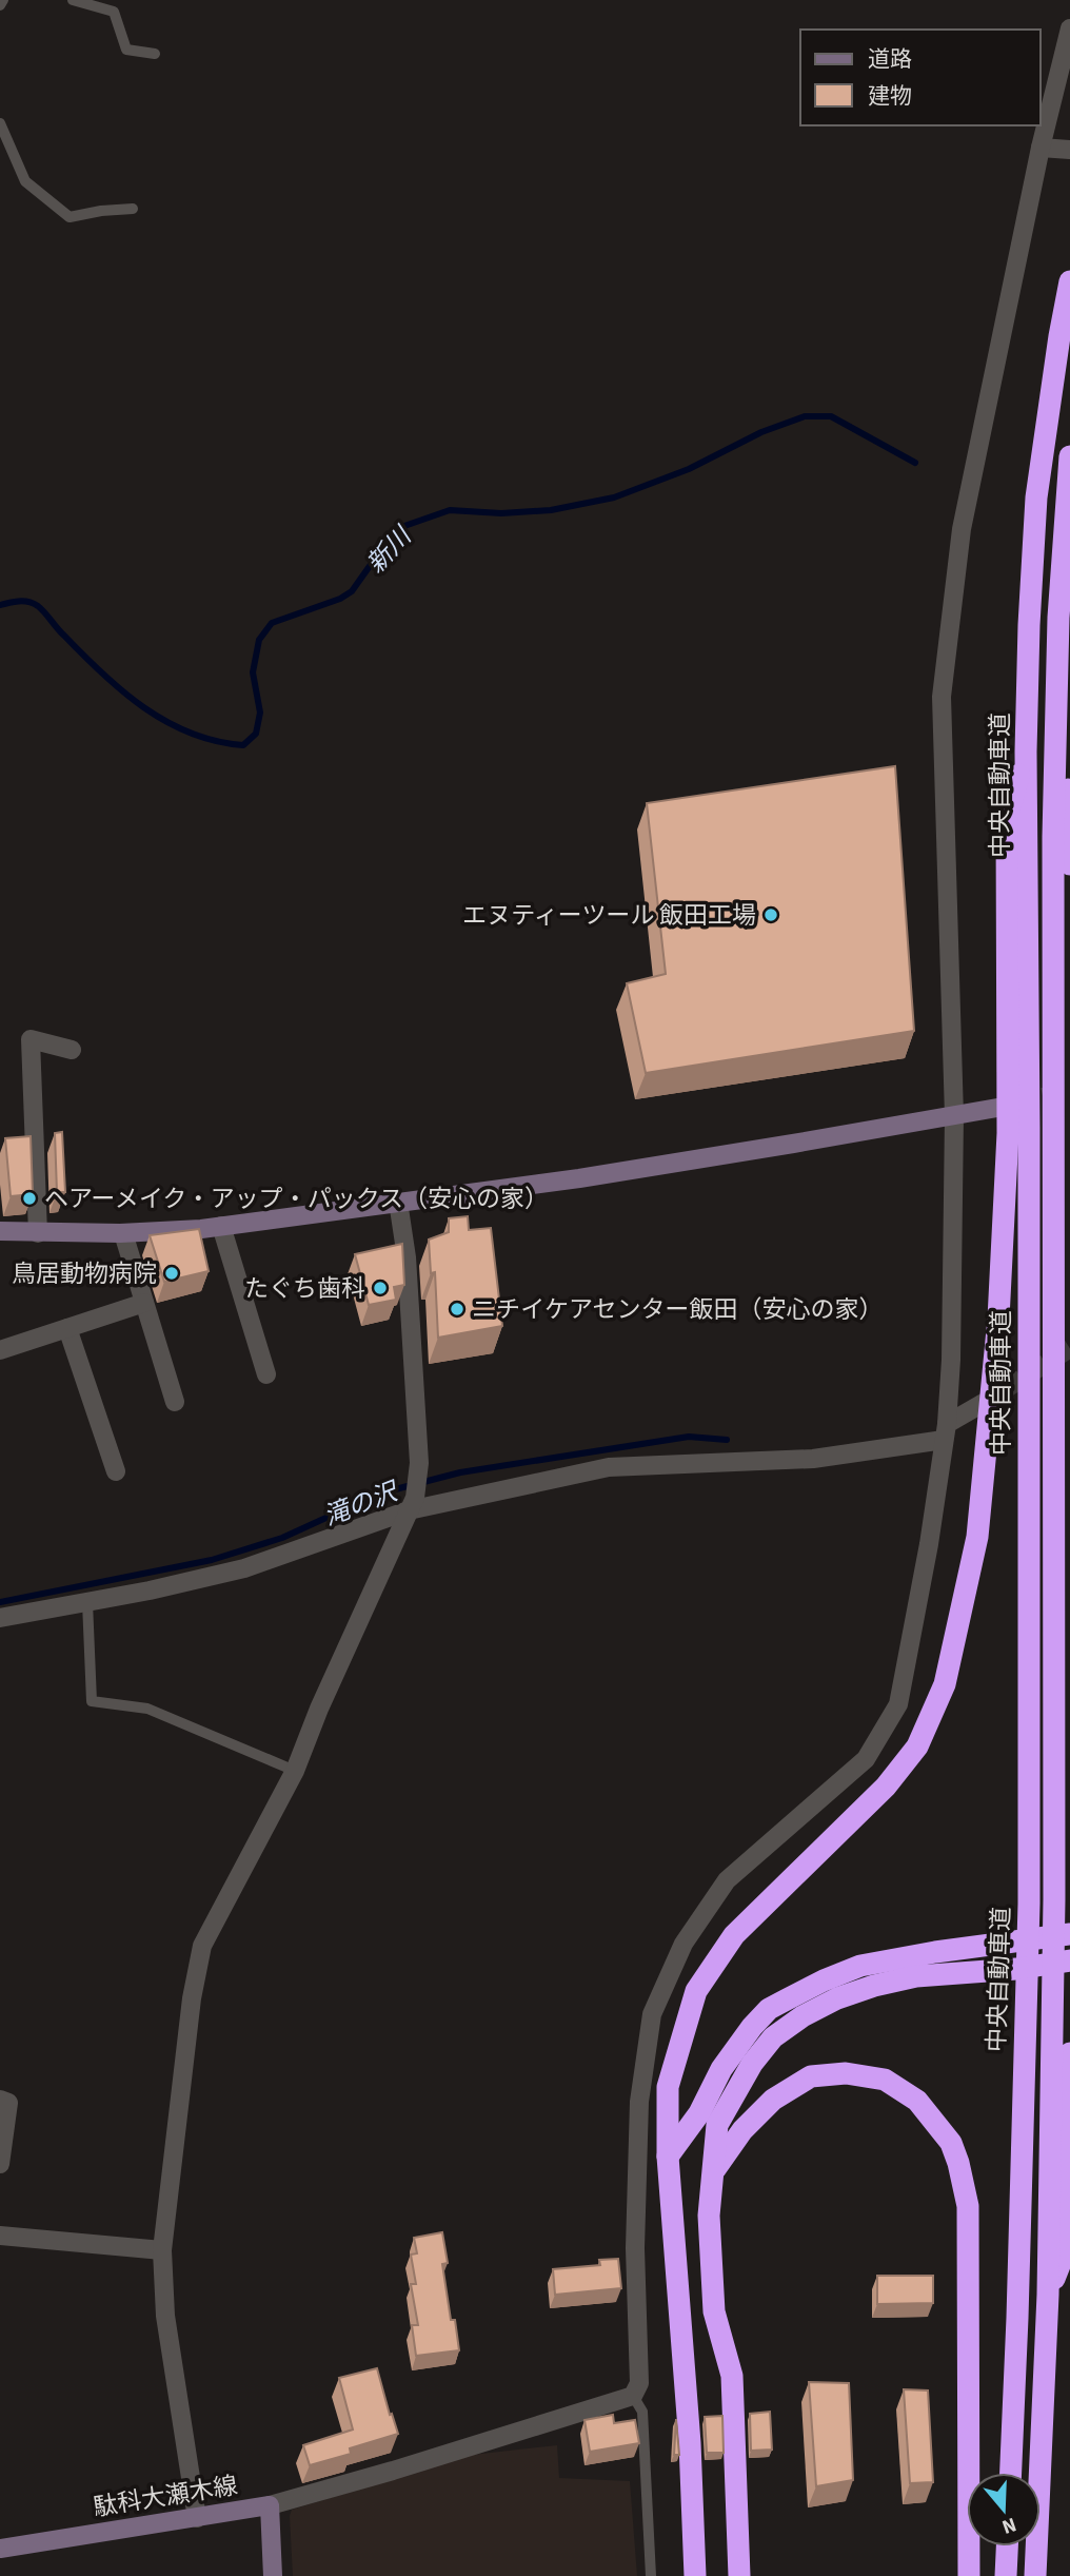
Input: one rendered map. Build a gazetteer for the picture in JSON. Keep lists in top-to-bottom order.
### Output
{
  "streets": {
    "highway": ["中央自動車道"],
    "street": ["駄科大瀬木線"]
  },
  "water": ["新川", "滝の沢"],
  "places": [
    "エヌティーツール 飯田工場",
    "ヘアーメイク・アップ・パックス（安心の家）",
    "鳥居動物病院",
    "たぐち歯科",
    "ニチイケアセンター飯田（安心の家）"
  ],
  "legend": ["道路", "建物"],
  "north": "bottom"
}
